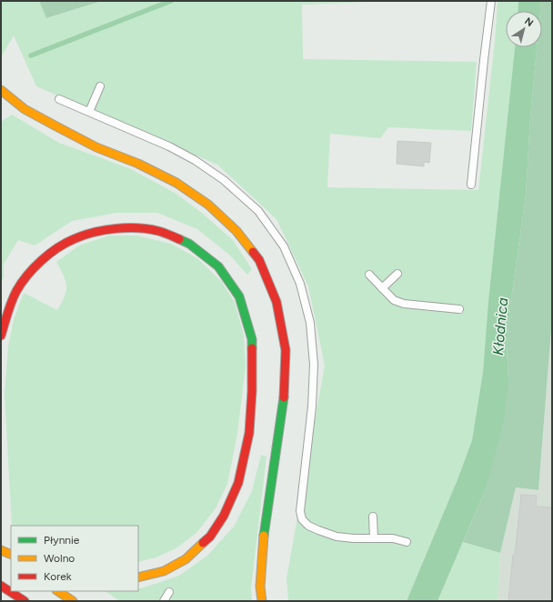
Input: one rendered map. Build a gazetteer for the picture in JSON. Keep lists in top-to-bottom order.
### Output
{
  "water": ["Kłodnica"],
  "legend": ["Płynnie", "Wolno", "Korek"],
  "north": "top right"
}
